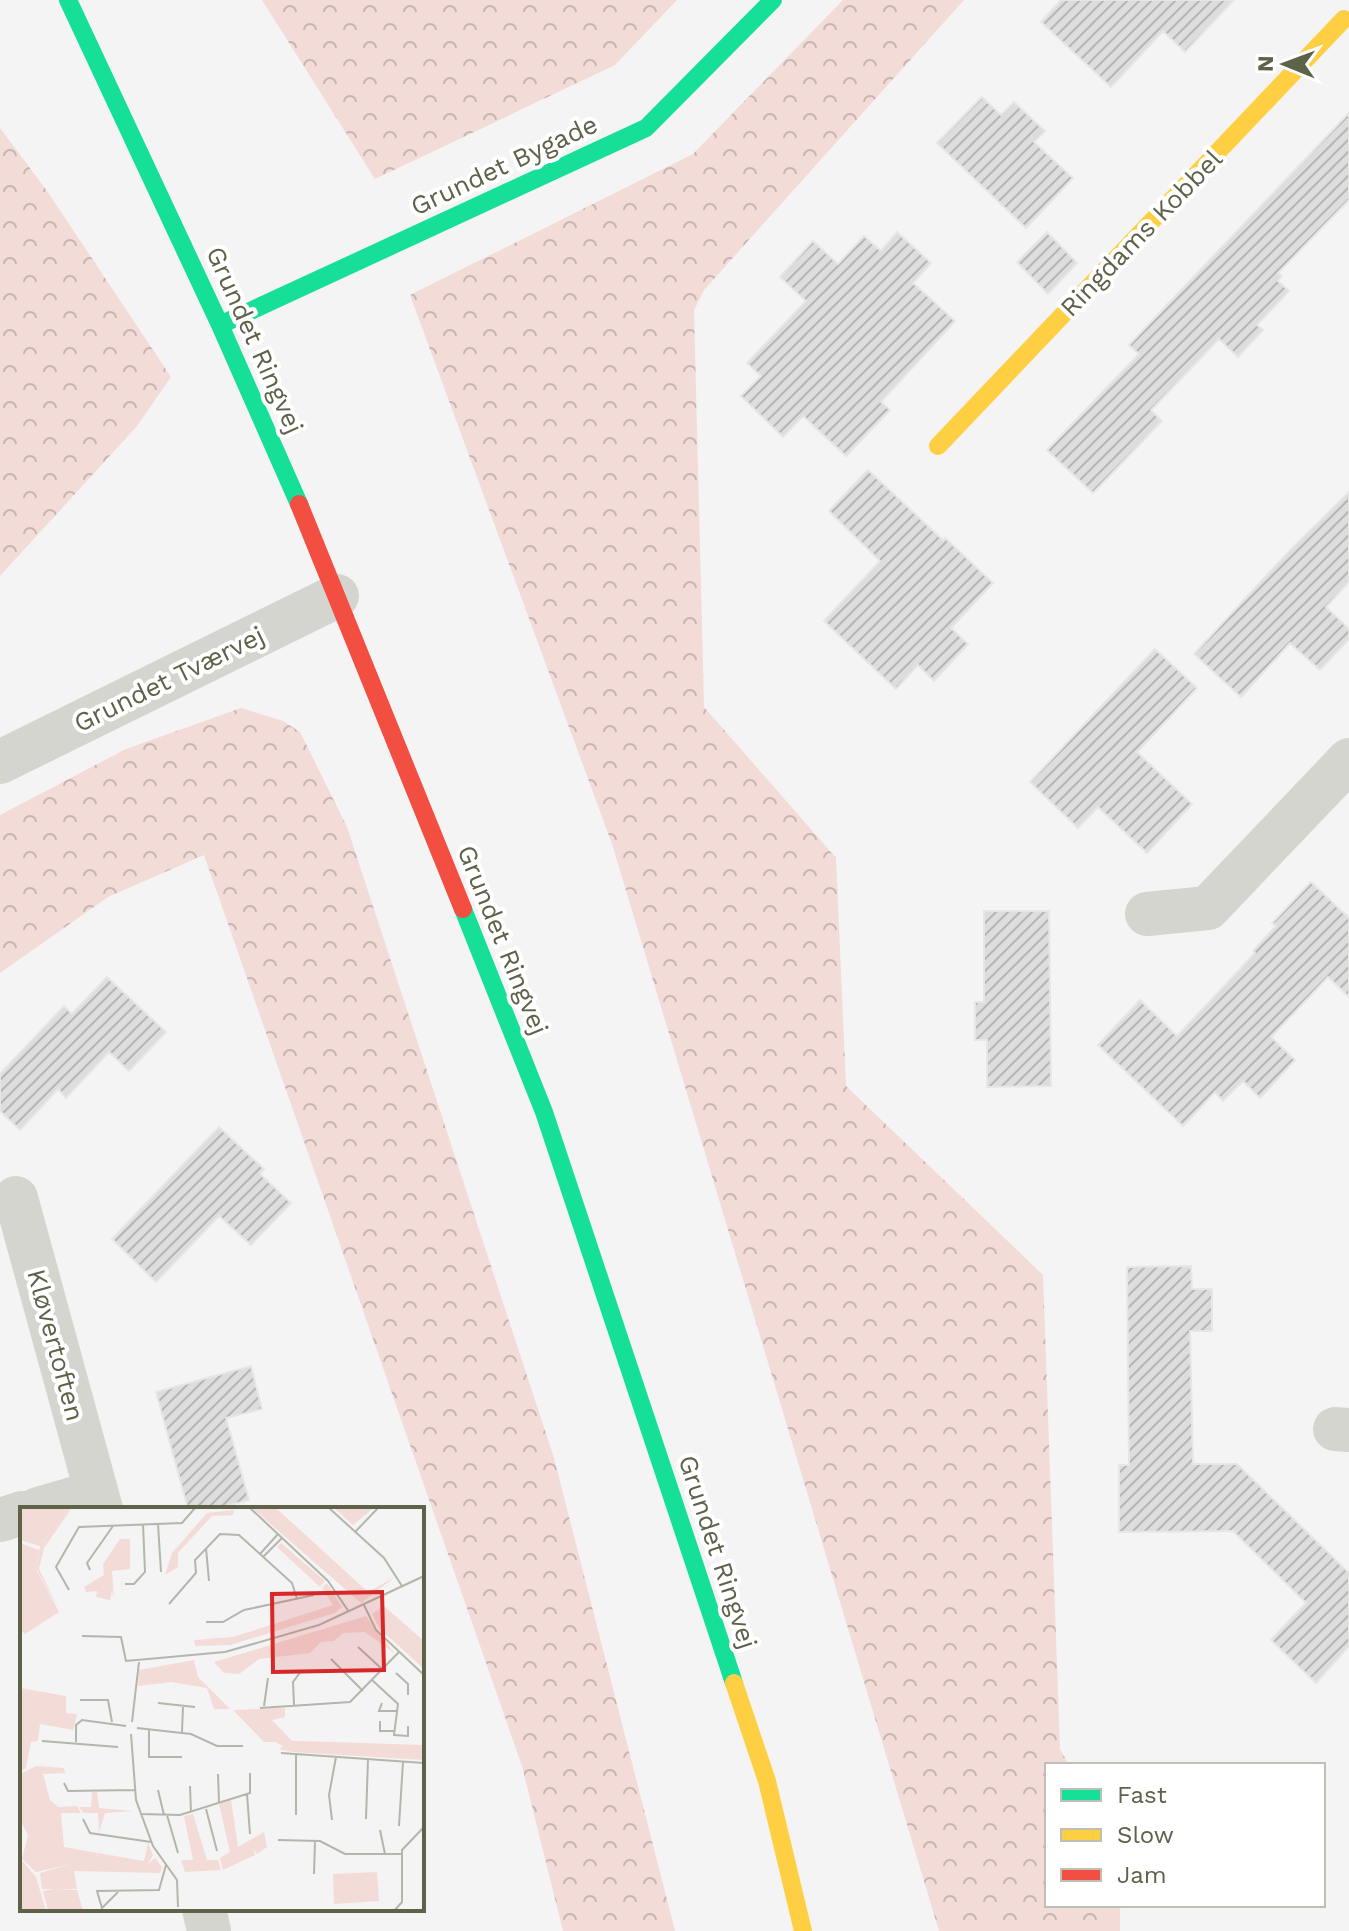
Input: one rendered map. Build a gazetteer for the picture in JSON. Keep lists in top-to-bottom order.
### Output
{
  "streets": {
    "street": [
      "Grundet Bygade",
      "Ringdams Kobbel",
      "Grundet Ringvej",
      "Grundet Tværvej",
      "Kløvertoften"
    ]
  },
  "crossings": [
    ["Grundet Bygade", "Grundet Ringvej"],
    ["Grundet Ringvej", "Grundet Tværvej"]
  ],
  "legend": ["Fast", "Slow", "Jam"],
  "north": "left"
}
